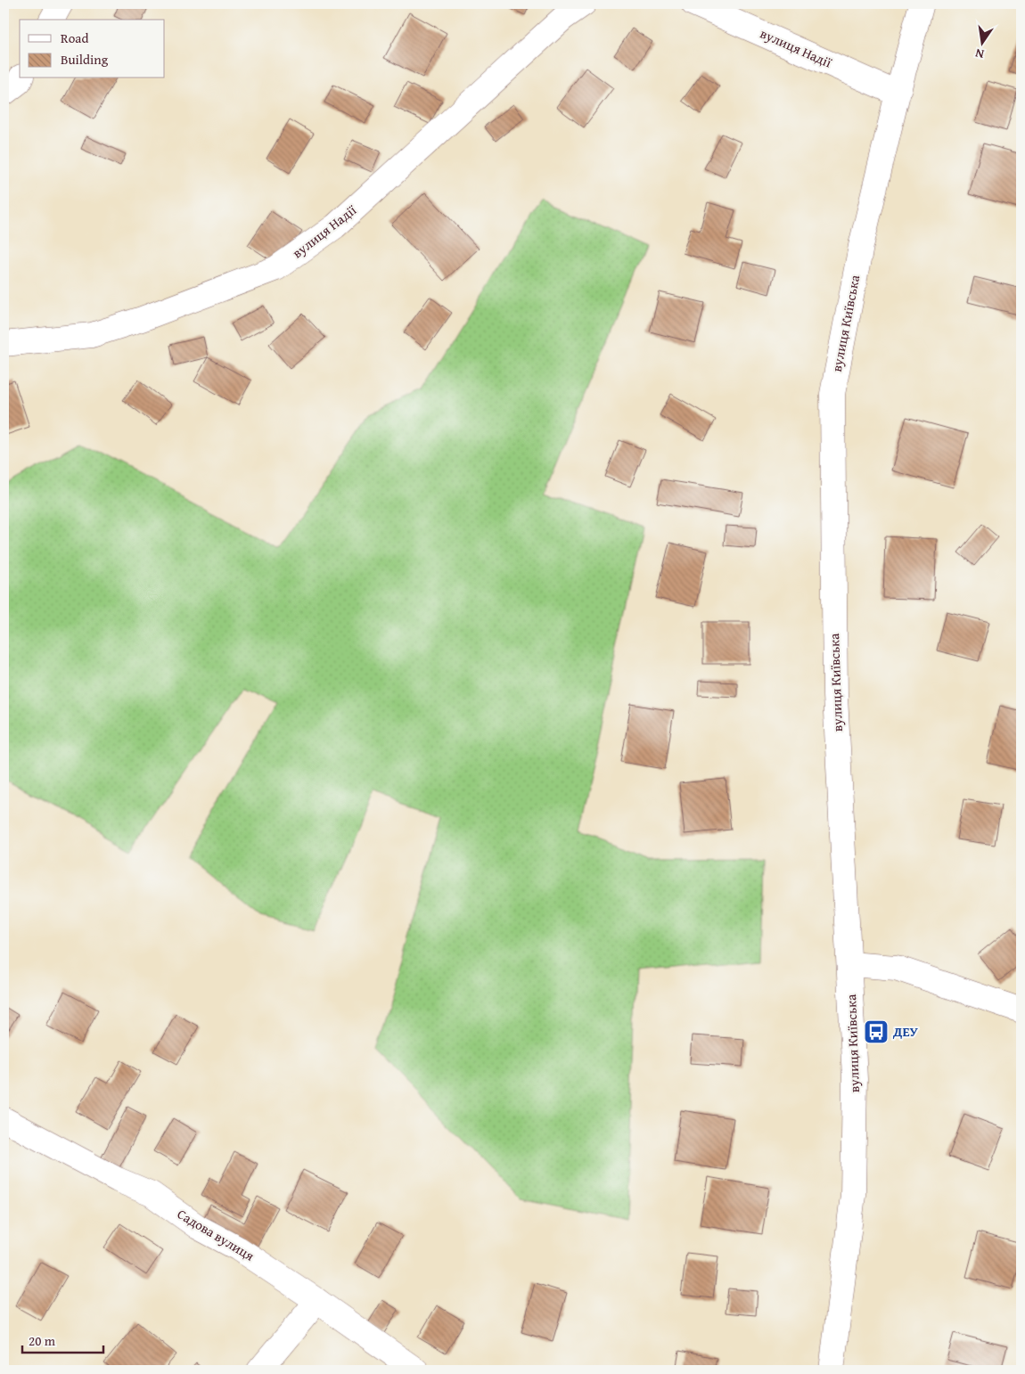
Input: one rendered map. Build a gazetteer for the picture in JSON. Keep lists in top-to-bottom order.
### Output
{
  "streets": {
    "street": ["вулиця Надії", "вулиця Київська", "Садова вулиця"]
  },
  "crossings": [
    ["вулиця Надії", "вулиця Київська"]
  ],
  "places": {
    "bus stop": ["ДЕУ"]
  },
  "legend": ["Road", "Building"],
  "scale_bar": "20 m",
  "north": "bottom"
}
